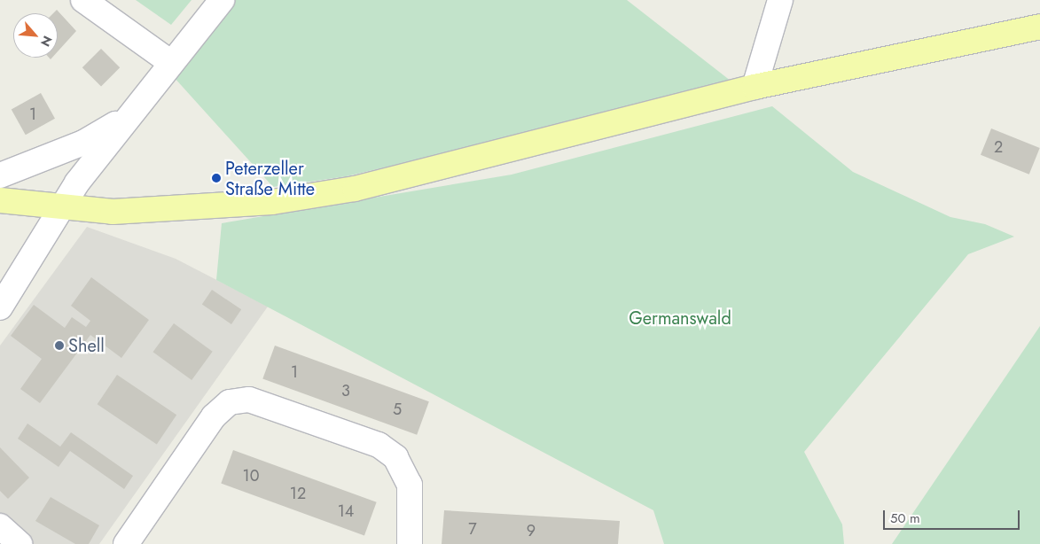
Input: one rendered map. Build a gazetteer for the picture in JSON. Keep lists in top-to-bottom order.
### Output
{
  "parks": ["Germanswald"],
  "places": ["Peterzeller Straße Mitte", "Shell"],
  "house_numbers": [
    "1",
    "2",
    "1",
    "3",
    "5",
    "10",
    "12",
    "14",
    "7",
    "9"
  ],
  "scale_bar": "50 m",
  "north": "bottom right"
}
